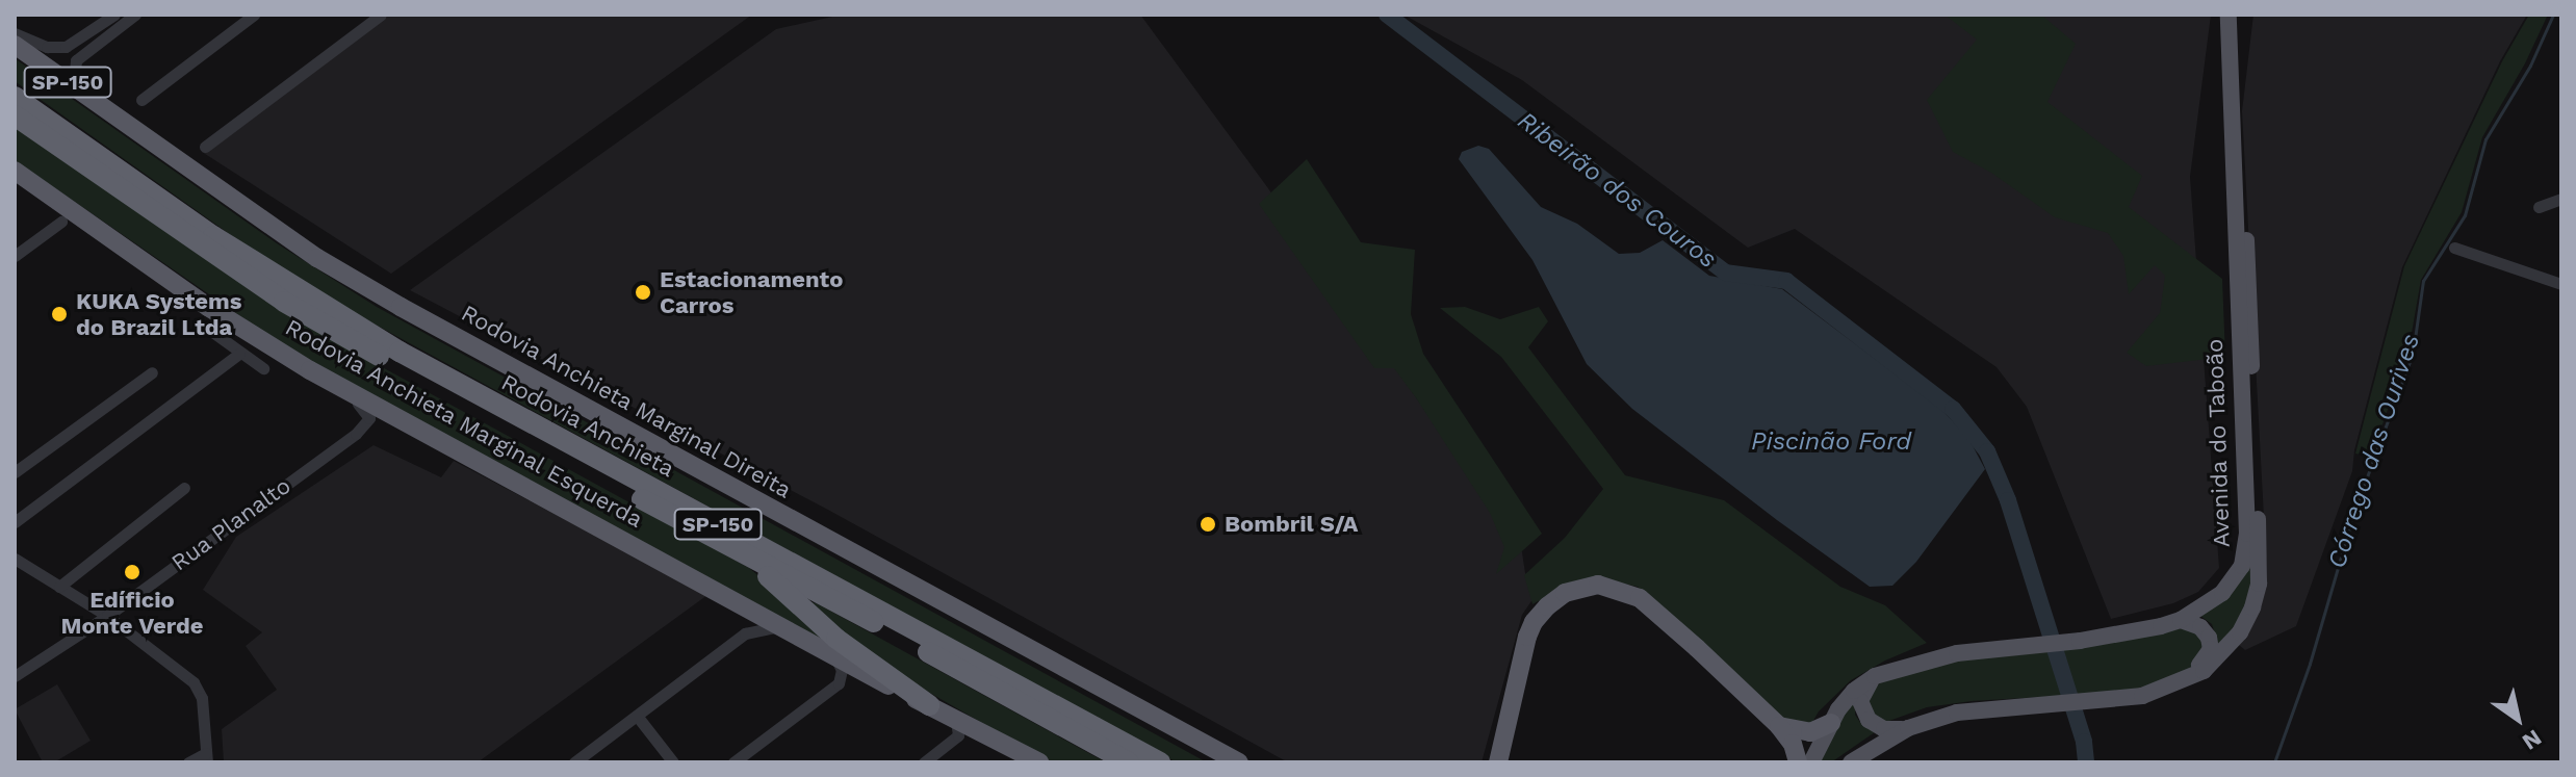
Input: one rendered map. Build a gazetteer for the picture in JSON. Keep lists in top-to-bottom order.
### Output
{
  "streets": {
    "highway": [
      "SP-150",
      "Rodovia Anchieta Marginal Direita",
      "Rodovia Anchieta Marginal Esquerda",
      "Rodovia Anchieta"
    ],
    "main road": ["Avenida do Taboão"],
    "street": ["Rua Planalto"]
  },
  "crossings": [
    ["Rodovia Anchieta Marginal Esquerda", "Rua Planalto"]
  ],
  "water": ["Ribeirão dos Couros", "Piscinão Ford", "Córrego das Ourives"],
  "places": [
    "Estacionamento Carros",
    "KUKA Systems do Brazil Ltda",
    "Bombril S/A",
    "Edíficio Monte Verde"
  ],
  "north": "bottom right"
}
